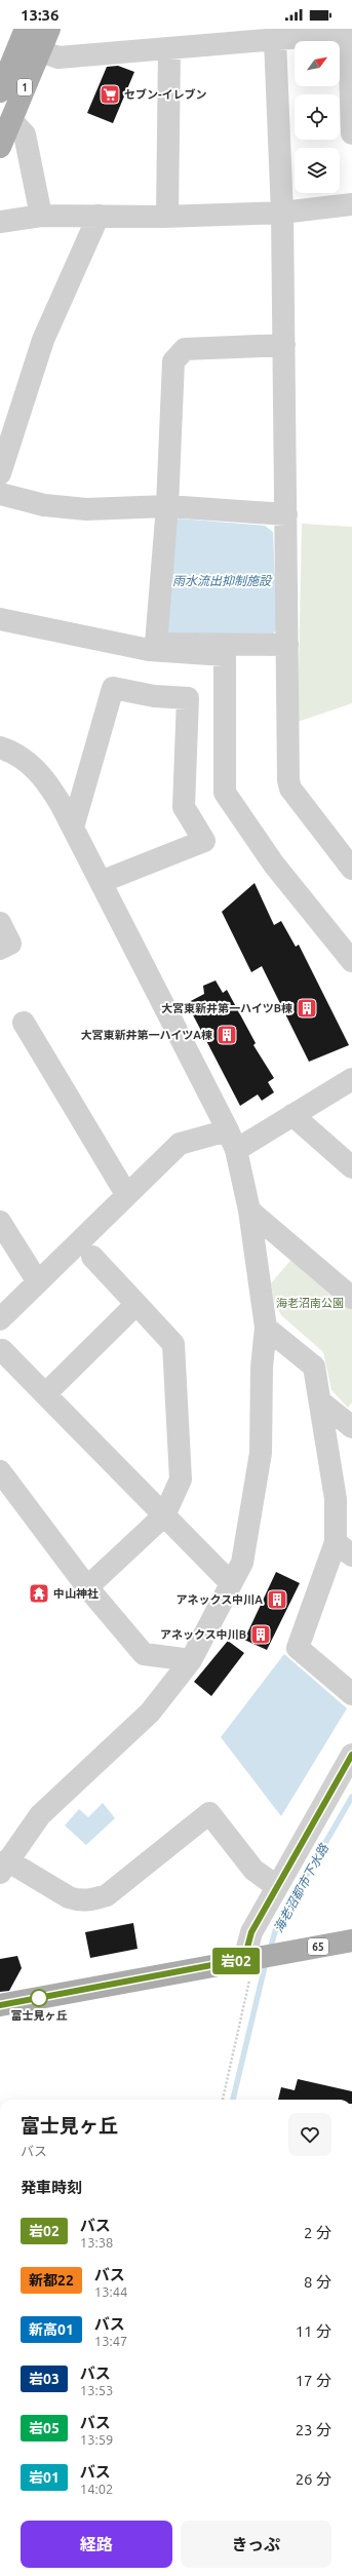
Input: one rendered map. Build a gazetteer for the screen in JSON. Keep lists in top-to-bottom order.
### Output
{
  "streets": {
    "main road": ["1", "65"]
  },
  "water": ["雨水流出抑制施設", "海老沼都市下水路"],
  "parks": ["海老沼南公園"],
  "places": {
    "supermarket": ["セブン-イレブン"],
    "building": [
      "大宮東新井第一ハイツB棟",
      "大宮東新井第一ハイツA棟",
      "アネックス中川A",
      "アネックス中川B"
    ],
    "temple": ["中山神社"],
    "other": ["富士見ヶ丘"]
  },
  "lines": ["bus line 岩02"],
  "north": "top right",
  "page": {
    "status": "13:36",
    "on_map": "岩02",
    "heading": [
      ["富士見ヶ丘", "バス"],
      "発車時刻"
    ],
    "list": [
      {
        "mark": "岩02",
        "name": "バス",
        "note": "13:38",
        "value": "2 分"
      },
      {
        "mark": "新都22",
        "name": "バス",
        "note": "13:44",
        "value": "8 分"
      },
      {
        "mark": "新高01",
        "name": "バス",
        "note": "13:47",
        "value": "11 分"
      },
      {
        "mark": "岩03",
        "name": "バス",
        "note": "13:53",
        "value": "17 分"
      },
      {
        "mark": "岩05",
        "name": "バス",
        "note": "13:59",
        "value": "23 分"
      },
      {
        "mark": "岩01",
        "name": "バス",
        "note": "14:02",
        "value": "26 分"
      }
    ],
    "buttons": ["経路", "きっぷ"]
  }
}
